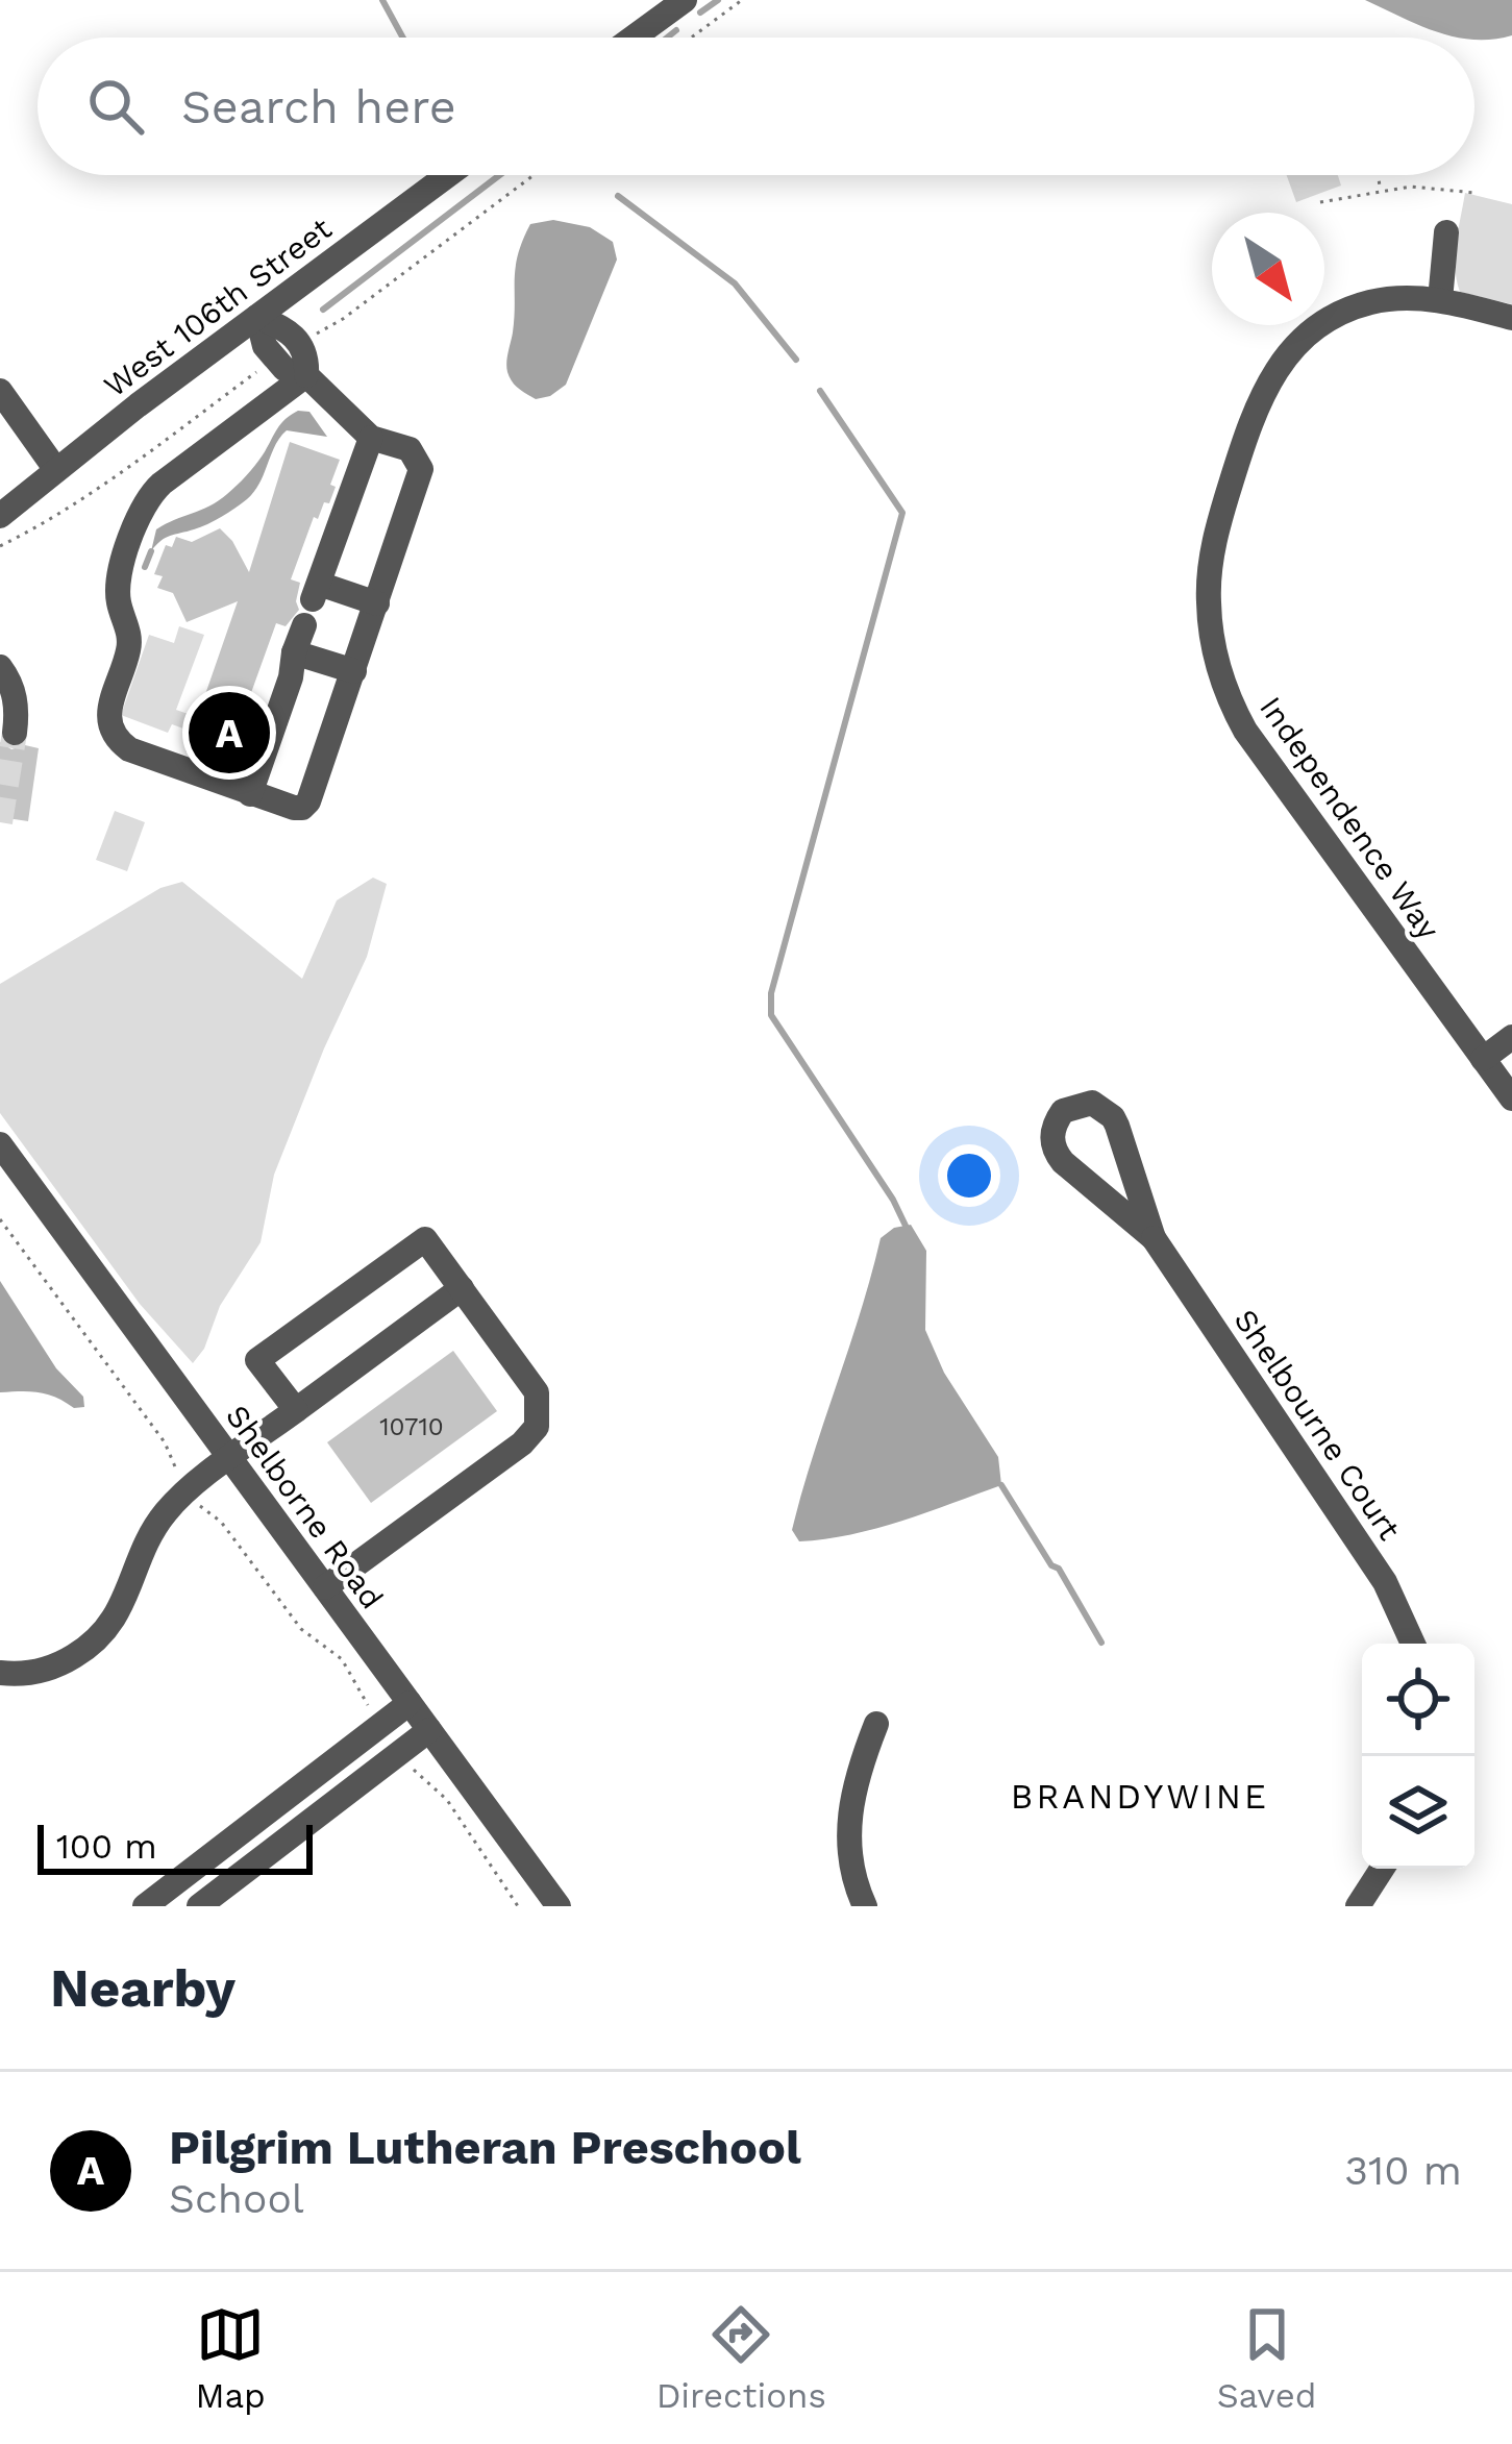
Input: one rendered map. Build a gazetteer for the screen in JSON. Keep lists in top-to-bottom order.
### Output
{
  "streets": {
    "street": [
      "West 106th Street",
      "Independence Way",
      "Shelbourne Court",
      "Shelborne Road"
    ]
  },
  "districts": ["BRANDYWINE"],
  "house_numbers": ["10710"],
  "scale_bar": "100 m",
  "north": "bottom right",
  "page": {
    "search": "Search here",
    "pins": "A",
    "scale": "100 m",
    "heading": "Nearby",
    "list": [
      {
        "mark": "A",
        "name": "Pilgrim Lutheran Preschool",
        "note": "School",
        "value": "310 m"
      }
    ],
    "nav": ["Map", "Directions", "Saved"]
  }
}
